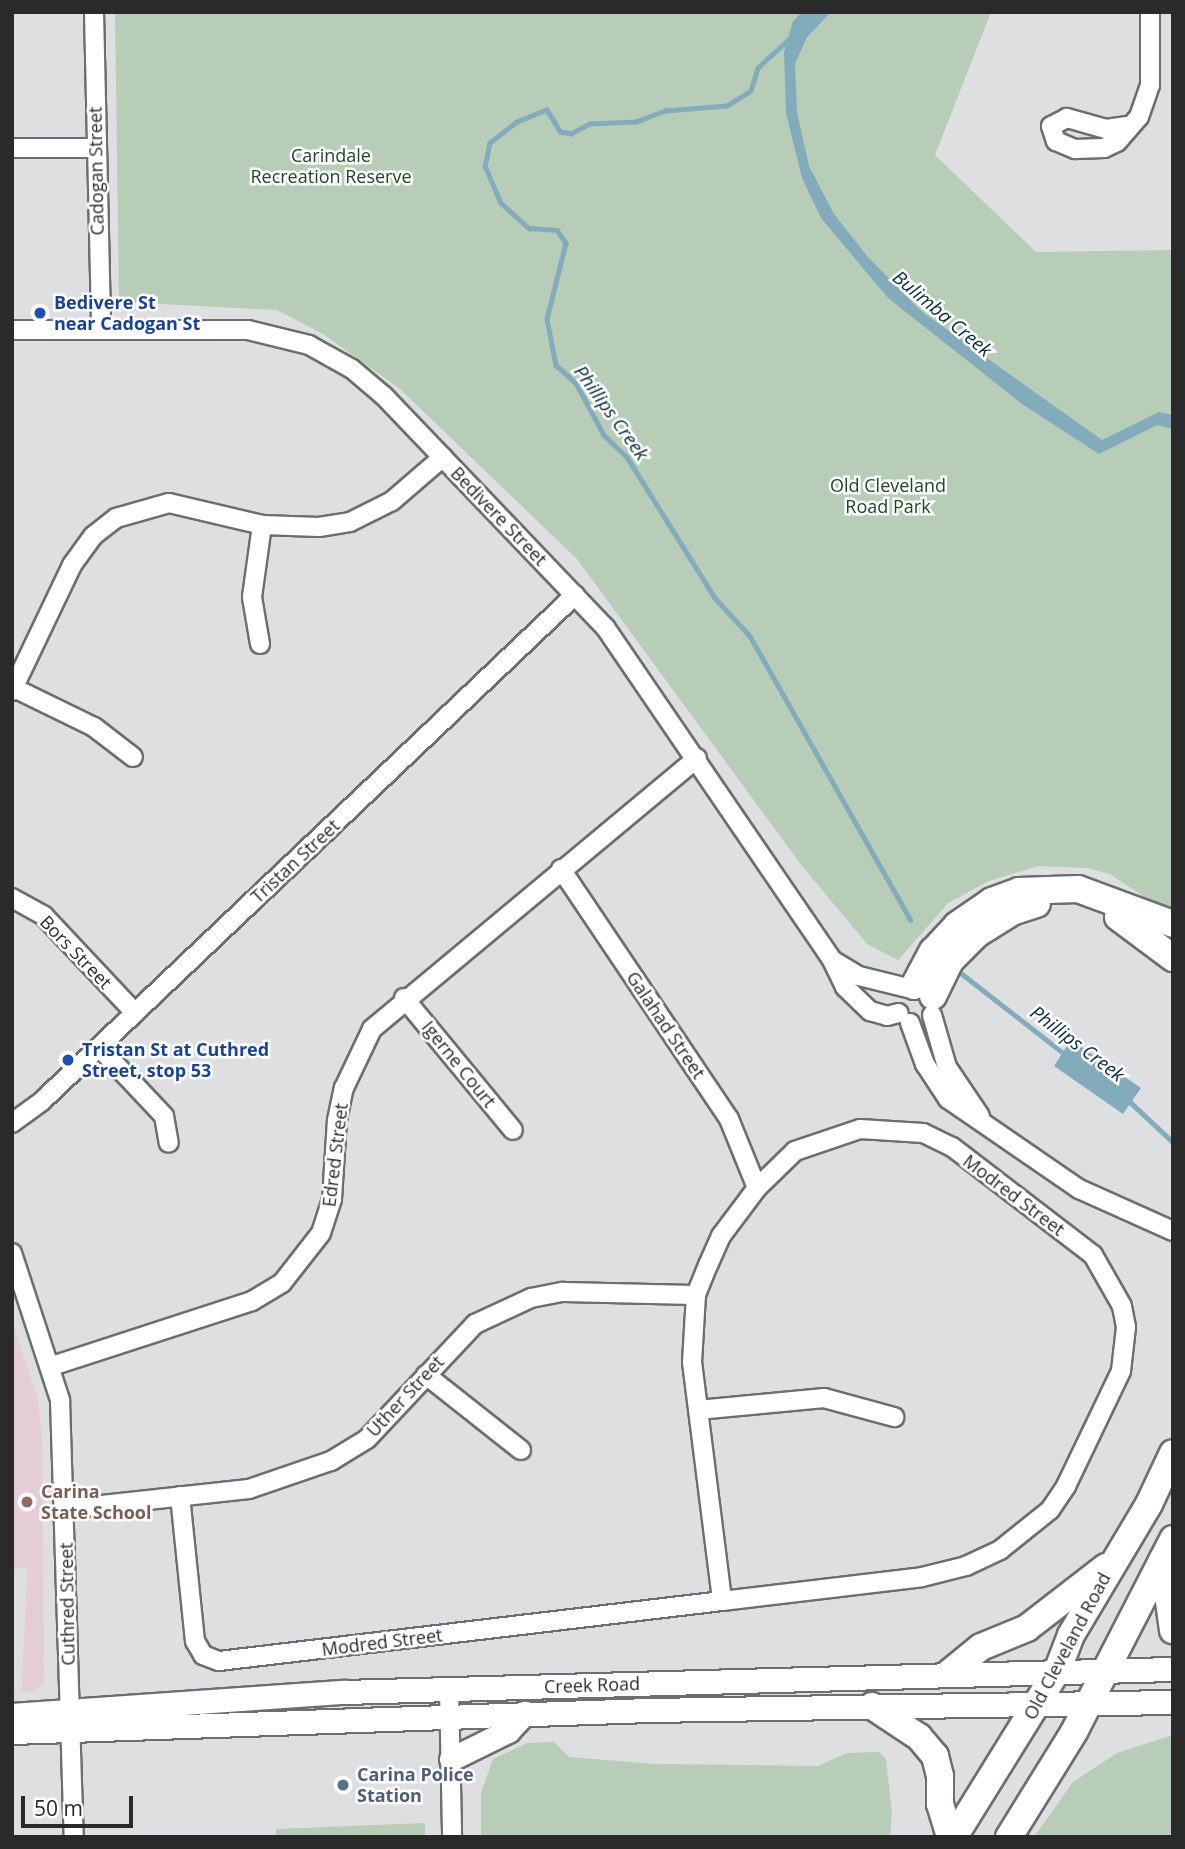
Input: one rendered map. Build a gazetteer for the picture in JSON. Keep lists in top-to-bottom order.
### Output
{
  "streets": {
    "highway": ["Old Cleveland Road"],
    "main road": ["Creek Road"],
    "street": [
      "Cadogan Street",
      "Bedivere Street",
      "Tristan Street",
      "Bors Street",
      "Galahad Street",
      "Igerne Court",
      "Edred Street",
      "Modred Street",
      "Uther Street",
      "Cuthred Street"
    ]
  },
  "crossings": [
    ["Cadogan Street", "Bedivere Street"],
    ["Bedivere Street", "Tristan Street"],
    ["Bedivere Street", "Edred Street"],
    ["Tristan Street", "Bors Street"],
    ["Galahad Street", "Edred Street"],
    ["Galahad Street", "Modred Street"],
    ["Igerne Court", "Edred Street"],
    ["Edred Street", "Cuthred Street"],
    ["Modred Street", "Uther Street"],
    ["Uther Street", "Cuthred Street"],
    ["Cuthred Street", "Creek Road"],
    ["Old Cleveland Road", "Creek Road"]
  ],
  "water": ["Bulimba Creek", "Phillips Creek"],
  "parks": ["Carindale Recreation Reserve", "Old Cleveland Road Park"],
  "places": [
    "Bedivere St near Cadogan St",
    "Tristan St at Cuthred Street, stop 53",
    "Carina State School",
    "Carina Police Station"
  ],
  "scale_bar": "50 m"
}
